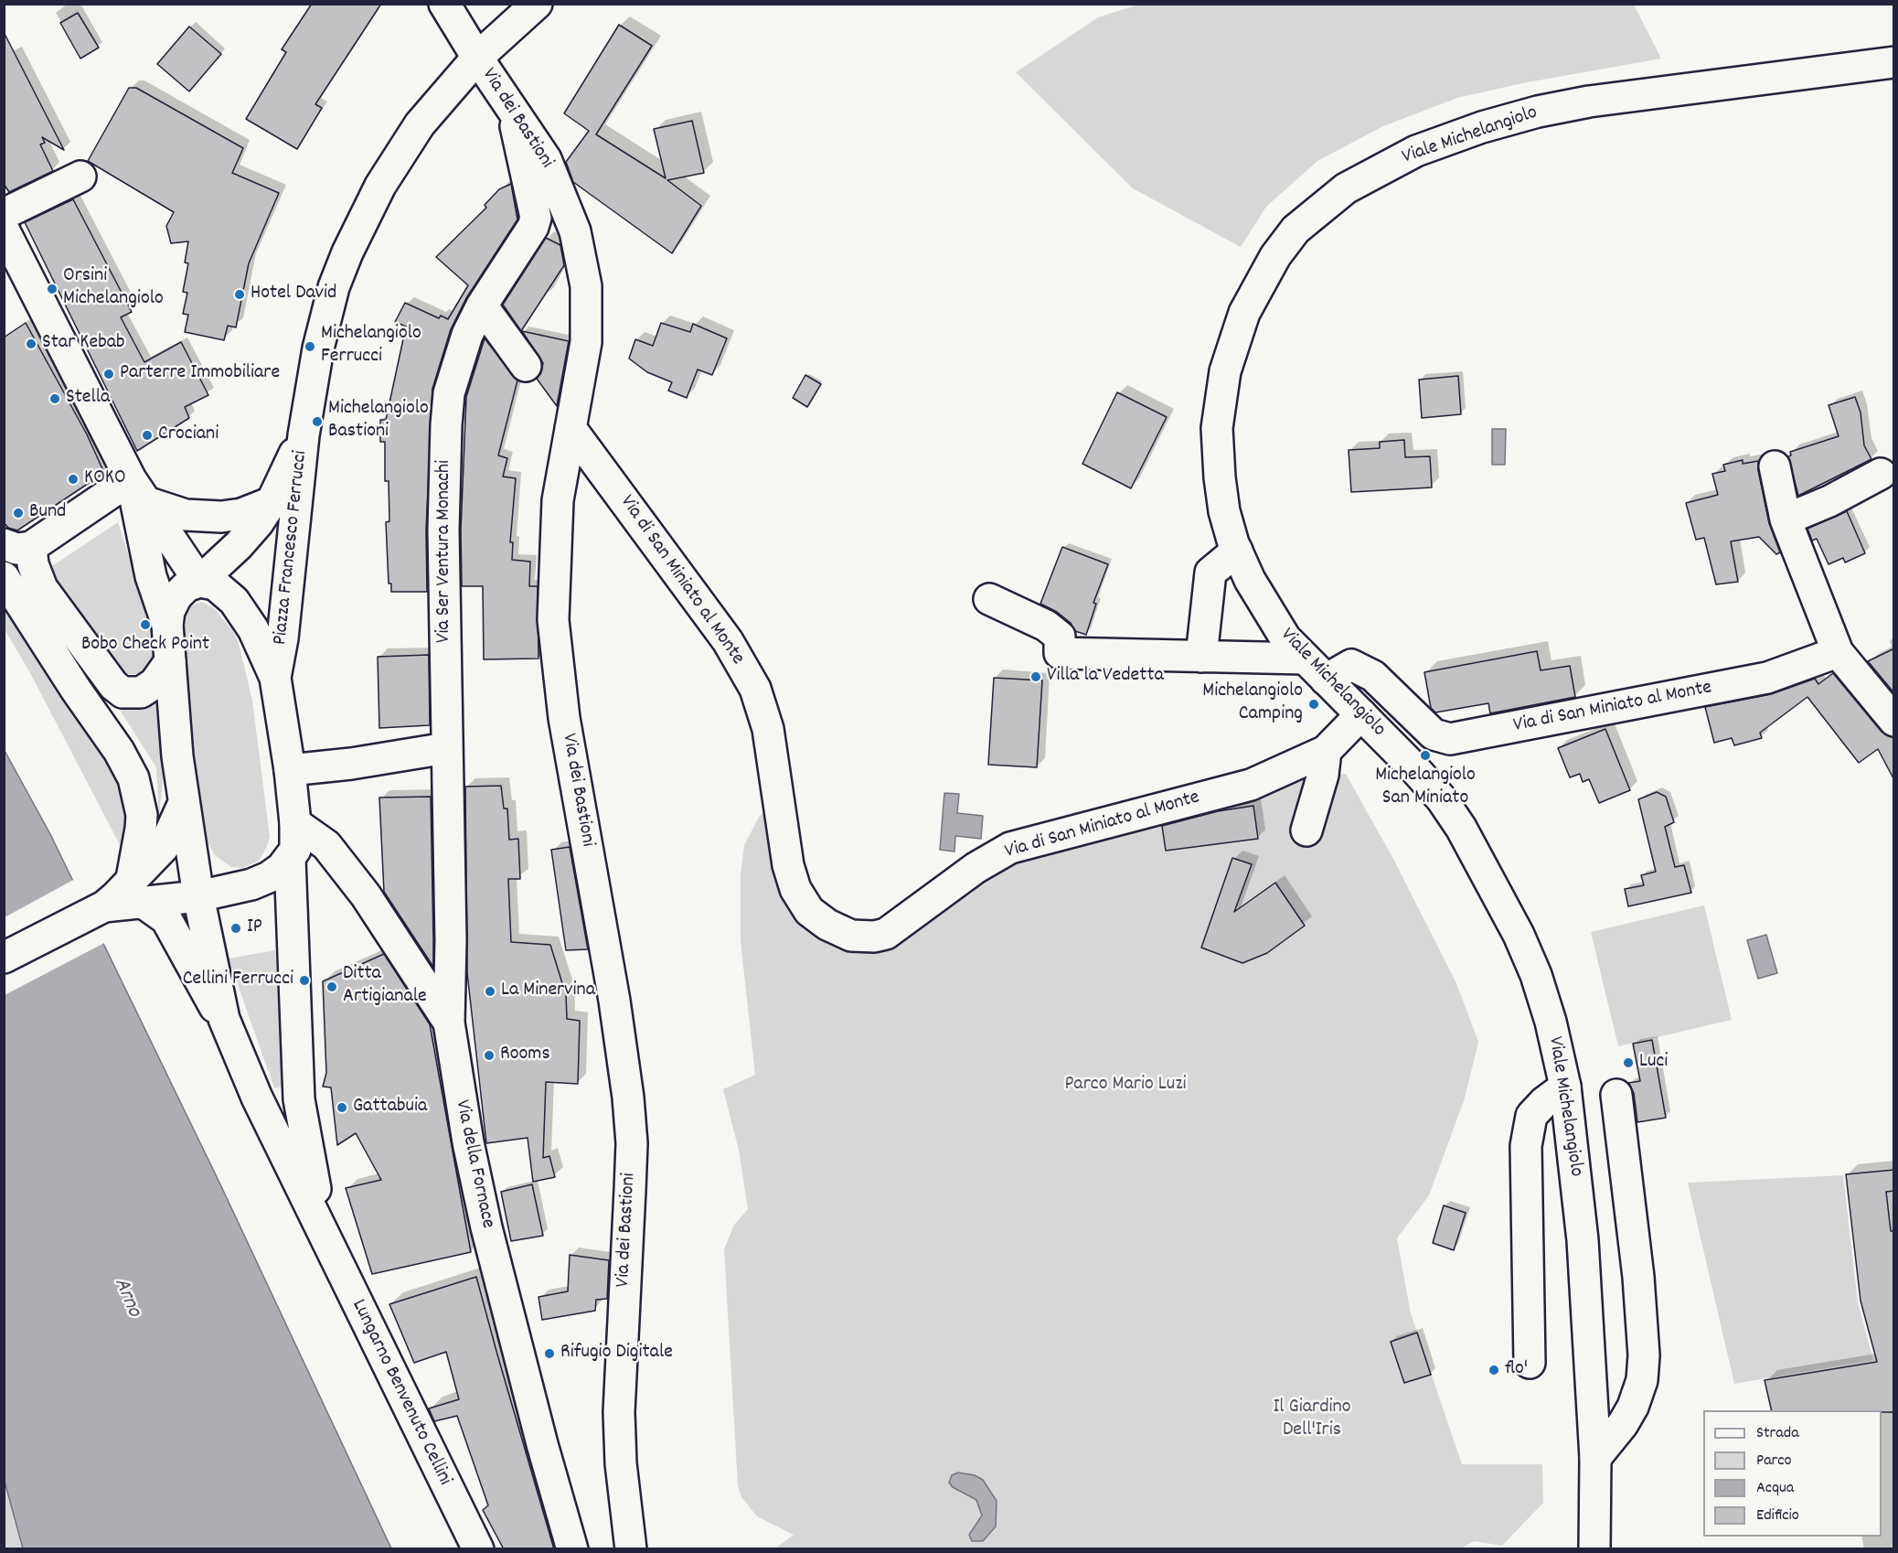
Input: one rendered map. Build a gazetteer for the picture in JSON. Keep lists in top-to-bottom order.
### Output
{
  "streets": {
    "street": [
      "Via dei Bastioni",
      "Viale Michelangiolo",
      "Piazza Francesco Ferrucci",
      "Via Ser Ventura Monachi",
      "Via di San Miniato al Monte",
      "Via della Fornace",
      "Lungarno Benvenuto Cellini"
    ]
  },
  "crossings": [
    ["Via dei Bastioni", "Via Ser Ventura Monachi"],
    ["Via dei Bastioni", "Via di San Miniato al Monte"],
    ["Viale Michelangiolo", "Via di San Miniato al Monte"],
    ["Piazza Francesco Ferrucci", "Via della Fornace"],
    ["Piazza Francesco Ferrucci", "Lungarno Benvenuto Cellini"],
    ["Via Ser Ventura Monachi", "Via della Fornace"]
  ],
  "water": ["Arno"],
  "parks": ["Parco Mario Luzi", "Il Giardino Dell'Iris"],
  "places": [
    "Orsini Michelangiolo",
    "Hotel David",
    "Star Kebab",
    "Michelangiolo Ferrucci",
    "Parterre Immobiliare",
    "Stella",
    "Michelangiolo Bastioni",
    "Crociani",
    "KOKO",
    "Bund",
    "Bobo Check Point",
    "Villa la Vedetta",
    "Michelangiolo Camping",
    "Michelangiolo San Miniato",
    "IP",
    "Cellini Ferrucci",
    "Ditta Artigianale",
    "La Minervina",
    "Rooms",
    "Luci",
    "Gattabuia",
    "Rifugio Digitale",
    "flo'"
  ],
  "legend": [
    "Strada",
    "Parco",
    "Acqua",
    "Edificio"
  ]
}
